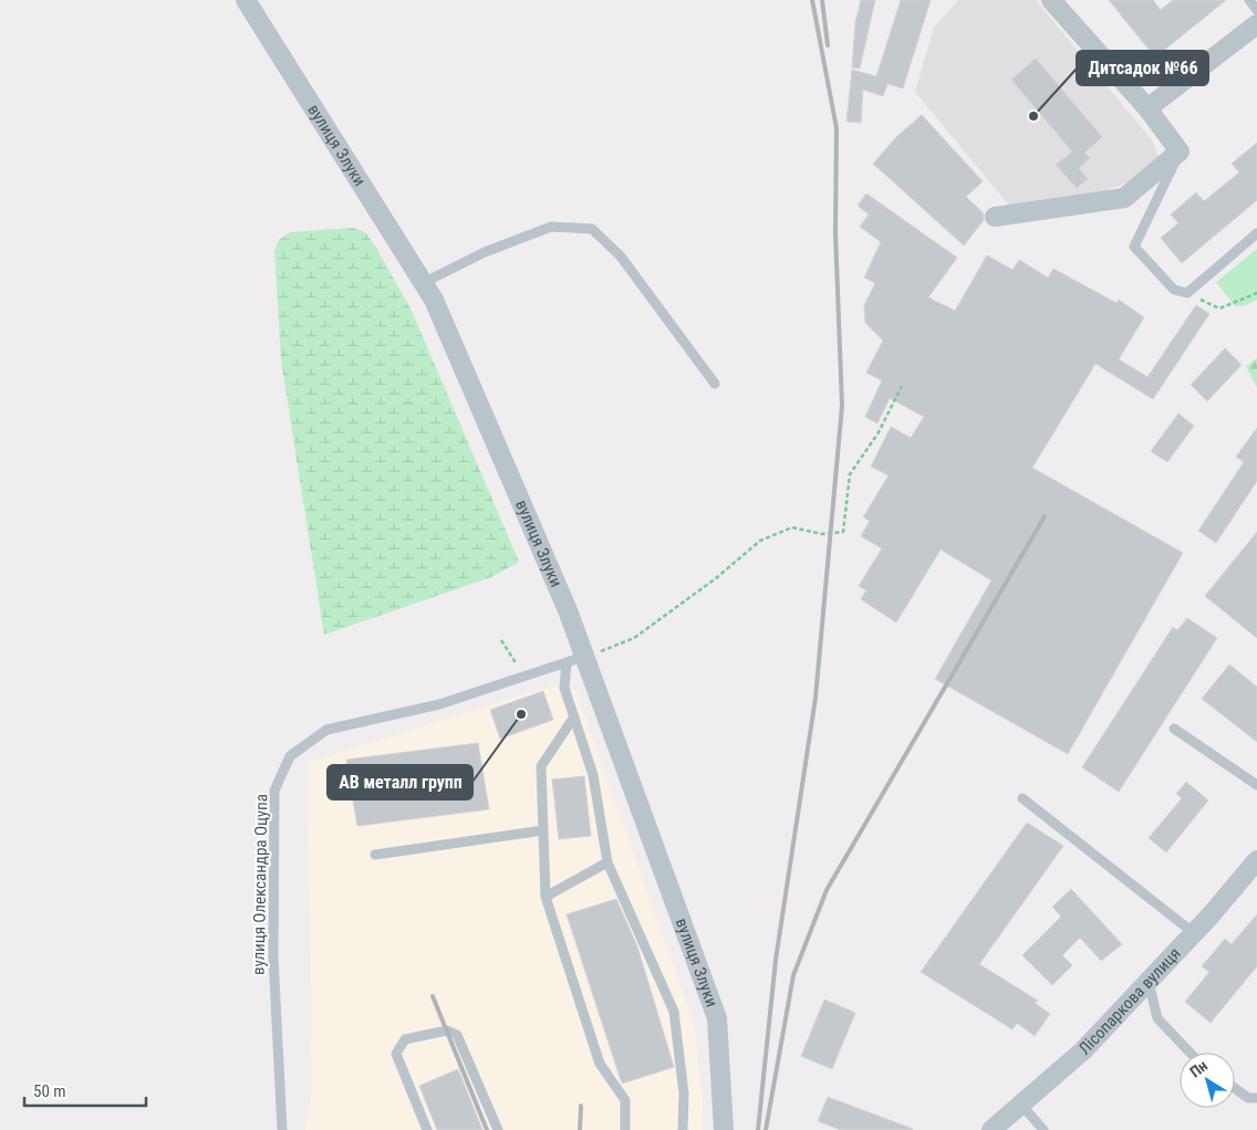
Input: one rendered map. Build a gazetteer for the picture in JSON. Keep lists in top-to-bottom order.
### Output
{
  "streets": {
    "street": ["вулиця Злуки", "Лісопаркова вулиця"],
    "lane": ["вулиця Олександра Оцупа"]
  },
  "crossings": [
    ["вулиця Злуки", "вулиця Олександра Оцупа"]
  ],
  "places": ["Дитсадок №66", "АВ металл групп"],
  "scale_bar": "50 m",
  "north": "top left"
}
